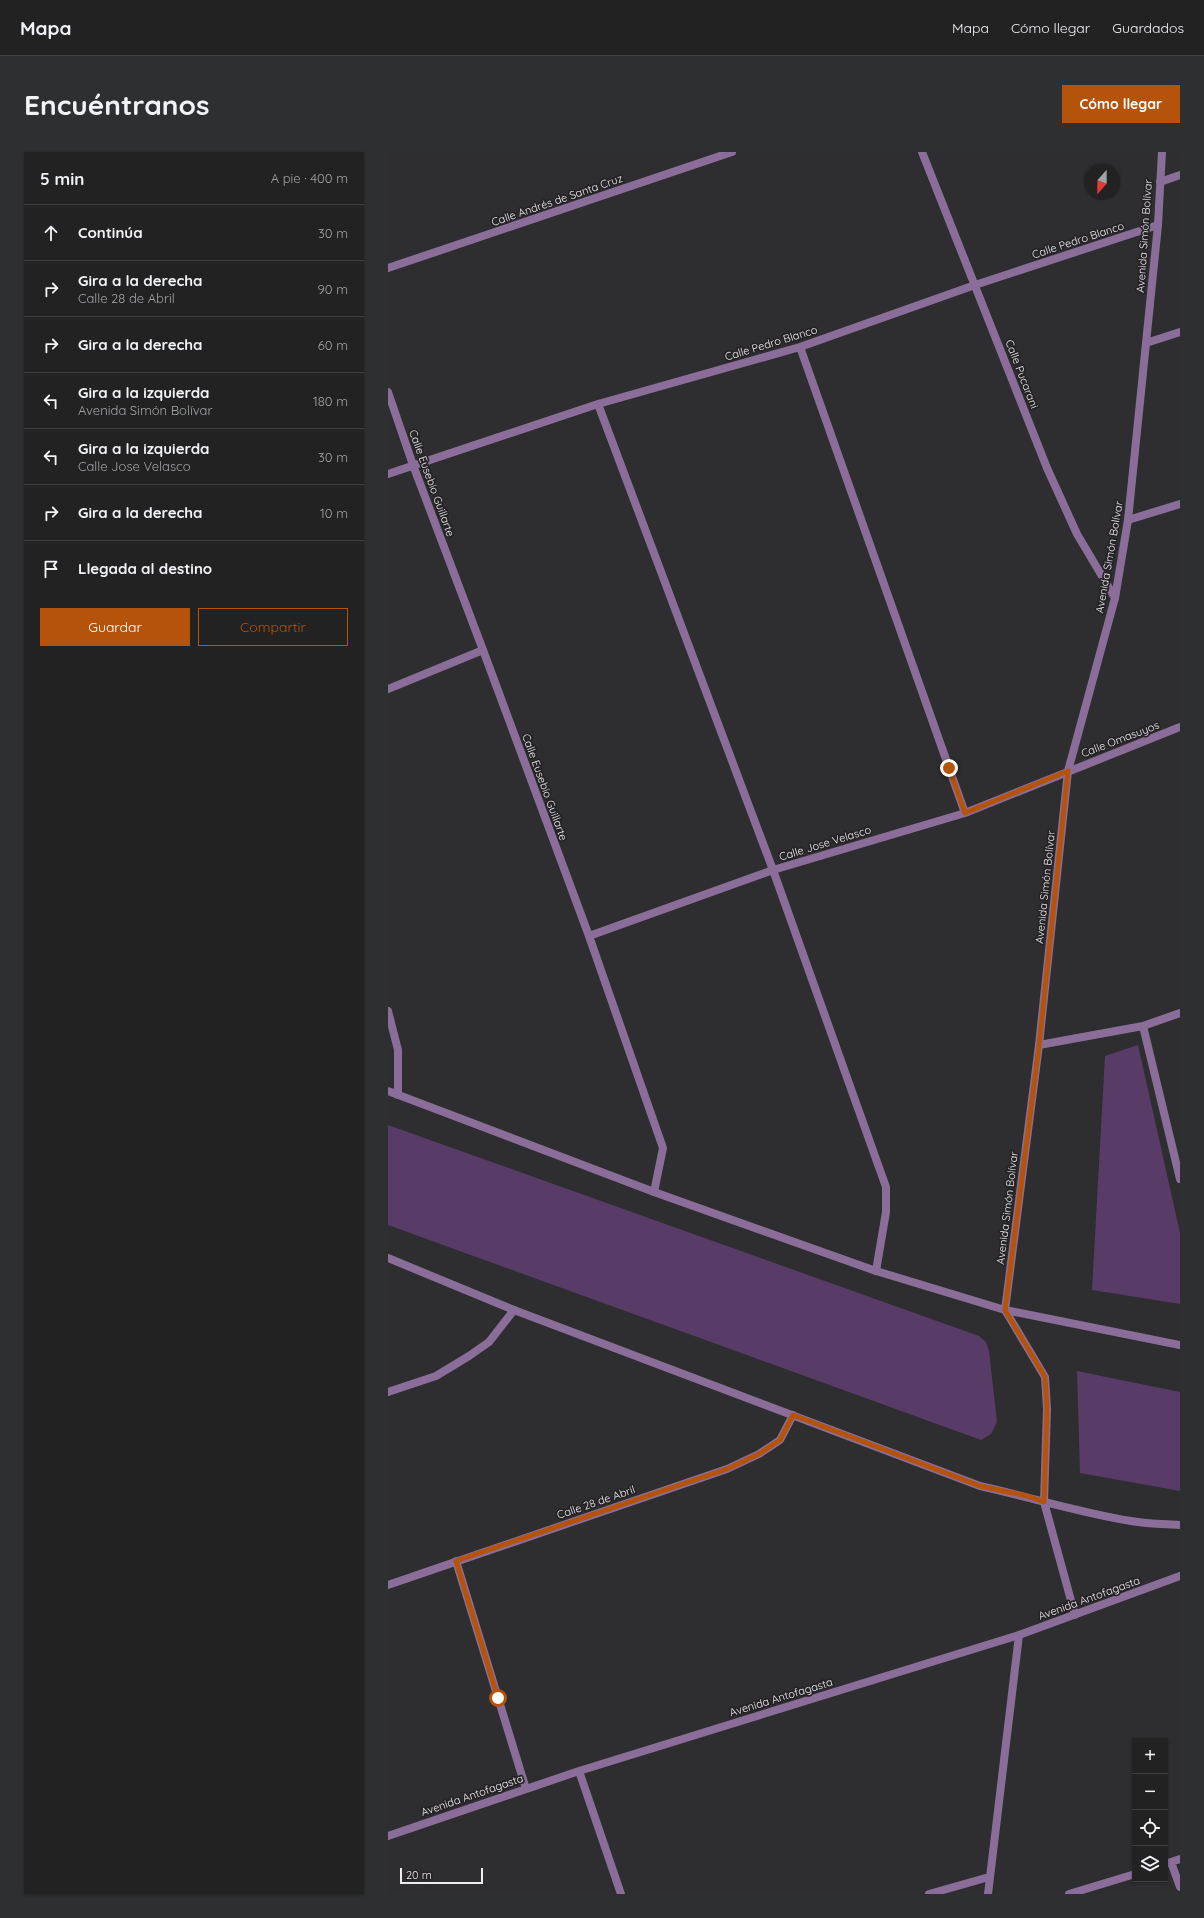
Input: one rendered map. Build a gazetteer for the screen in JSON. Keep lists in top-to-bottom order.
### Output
{
  "streets": {
    "street": [
      "Calle Andrés de Santa Cruz",
      "Avenida Simón Bolívar",
      "Calle Pedro Blanco",
      "Calle Pucarani",
      "Calle Eusebio Guillarte",
      "Calle Omasuyos",
      "Calle Jose Velasco",
      "Calle 28 de Abril",
      "Avenida Antofagasta"
    ]
  },
  "crossings": [
    ["Avenida Simón Bolívar", "Calle Pedro Blanco"],
    ["Avenida Simón Bolívar", "Calle Pucarani"],
    ["Avenida Simón Bolívar", "Calle Omasuyos"],
    ["Avenida Simón Bolívar", "Calle Jose Velasco"],
    ["Calle Pedro Blanco", "Calle Pucarani"],
    ["Calle Pedro Blanco", "Calle Eusebio Guillarte"],
    ["Calle Eusebio Guillarte", "Calle Jose Velasco"],
    ["Calle Omasuyos", "Calle Jose Velasco"]
  ],
  "scale_bar": "20 m",
  "north": "bottom",
  "page": {
    "header": "Mapa",
    "nav": ["Mapa", "Cómo llegar", "Guardados"],
    "buttons": [
      "Cómo llegar",
      ["Guardar", "Compartir"]
    ],
    "title": "Encuéntranos",
    "heading": ["5 min", "A pie · 400 m"],
    "list": [
      ["Continúa", "30 m"],
      ["Gira a la derecha", "Calle 28 de Abril", "90 m"],
      ["Gira a la derecha", "60 m"],
      ["Gira a la izquierda", "Avenida Simón Bolívar", "180 m"],
      ["Gira a la izquierda", "Calle Jose Velasco", "30 m"],
      ["Gira a la derecha", "10 m"],
      "Llegada al destino"
    ],
    "map_buttons": ["+", "−"],
    "scale": "20 m"
  }
}
